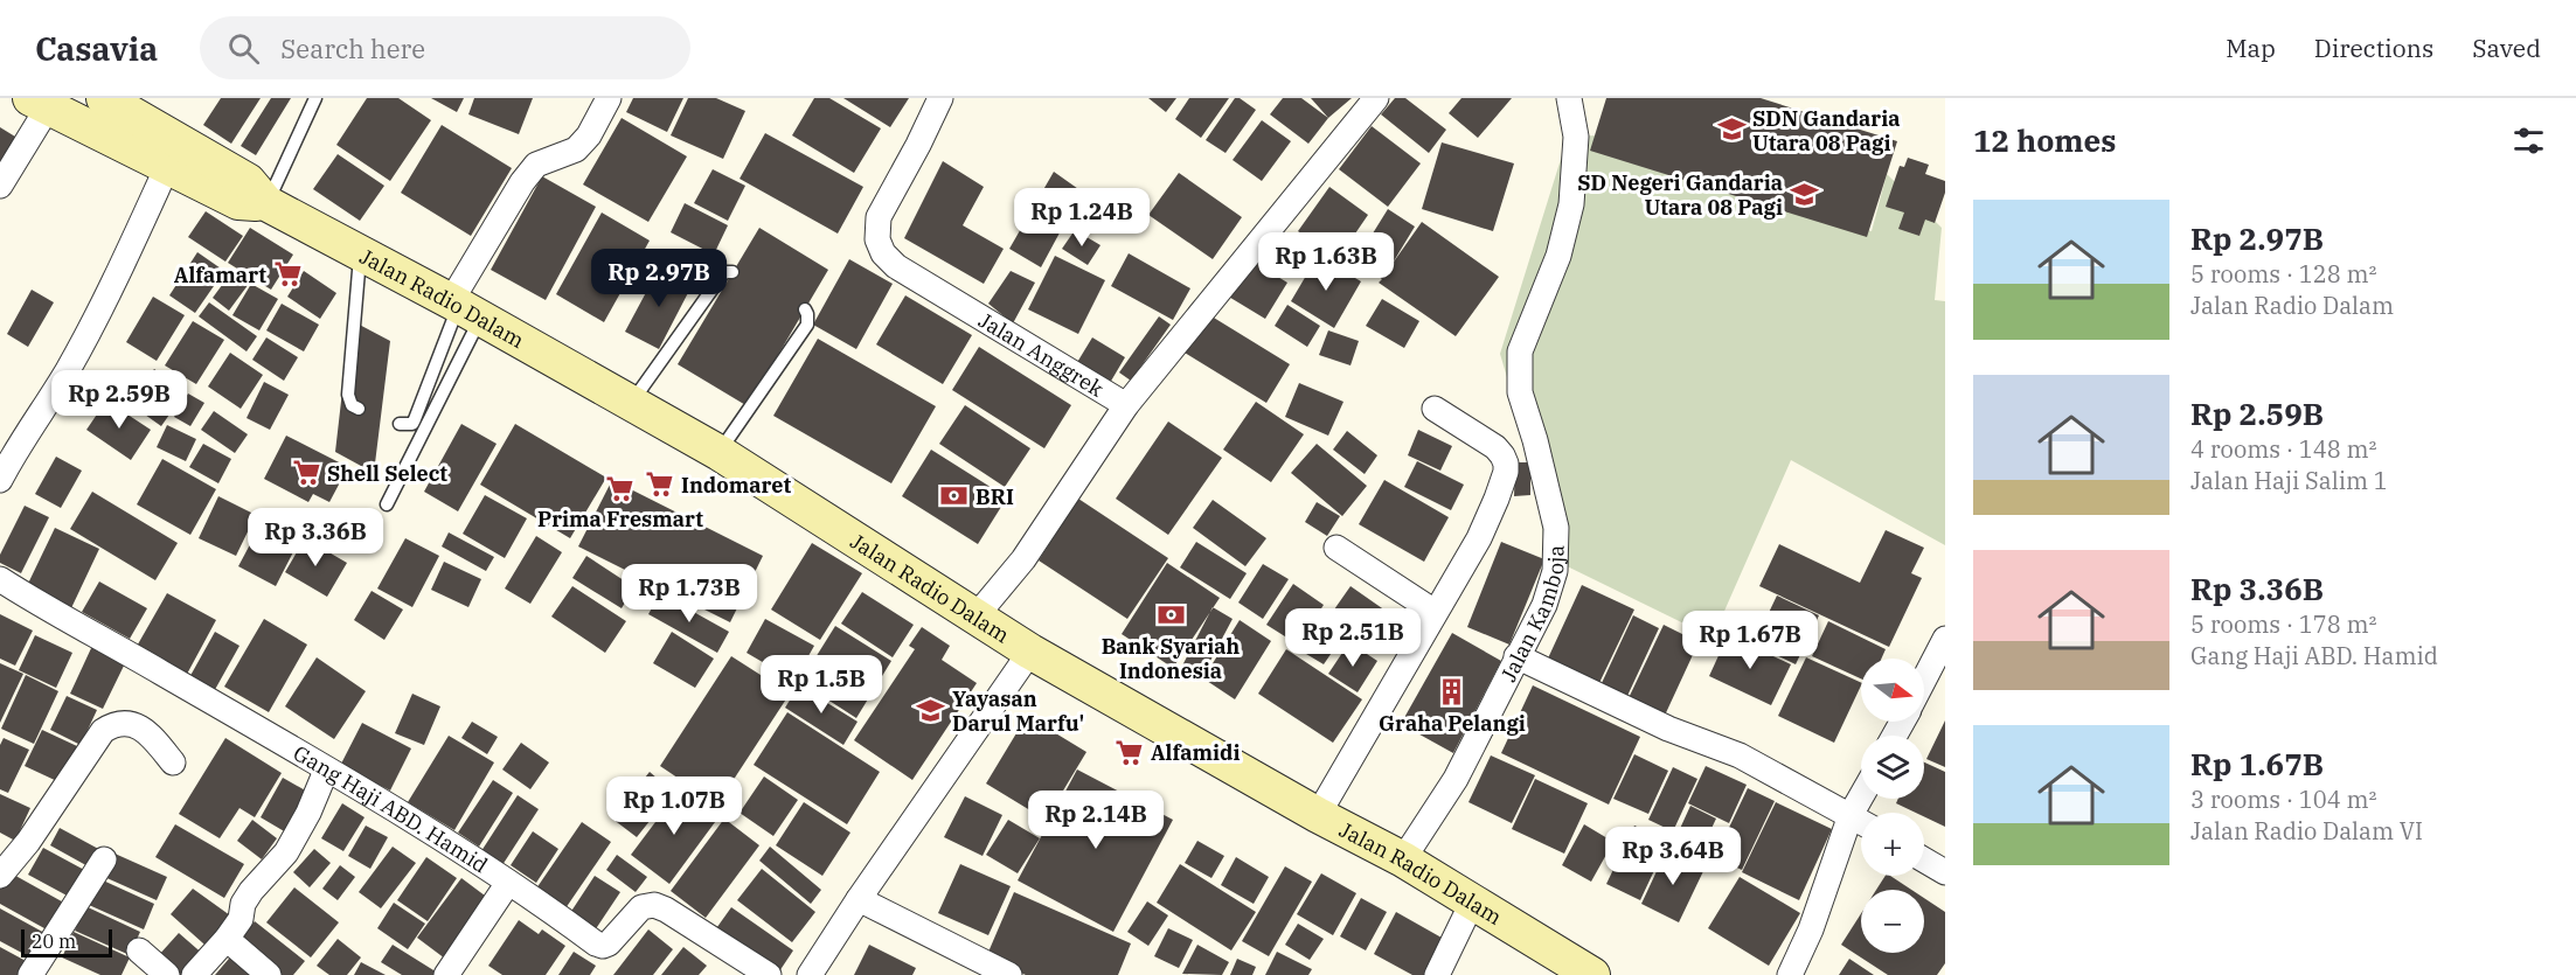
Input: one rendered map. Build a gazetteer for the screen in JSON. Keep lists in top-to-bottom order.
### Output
{
  "streets": {
    "main road": ["Jalan Radio Dalam"],
    "street": ["Jalan Anggrek", "Jalan Kamboja", "Gang Haji ABD. Hamid"]
  },
  "crossings": [
    ["Jalan Radio Dalam", "Jalan Anggrek"],
    ["Jalan Radio Dalam", "Jalan Kamboja"]
  ],
  "places": {
    "school or university": ["SDN Gandaria Utara 08 Pagi", "SD Negeri Gandaria Utara 08 Pagi", "Yayasan Darul Marfu'"],
    "supermarket": [
      "Alfamart",
      "Shell Select",
      "Indomaret",
      "Prima Fresmart",
      "Alfamidi"
    ],
    "bank": ["BRI", "Bank Syariah Indonesia"],
    "building": ["Graha Pelangi"]
  },
  "scale_bar": "20 m",
  "north": "right",
  "page": {
    "header": "Casavia",
    "search": "Search here",
    "nav": ["Map", "Directions", "Saved"],
    "heading": "12 homes",
    "list": [
      {
        "name": "Rp 2.97B",
        "note": "5 rooms · 128 m² · Jalan Radio Dalam"
      },
      {
        "name": "Rp 2.59B",
        "note": "4 rooms · 148 m² · Jalan Haji Salim 1"
      },
      {
        "name": "Rp 3.36B",
        "note": "5 rooms · 178 m² · Gang Haji ABD. Hamid"
      },
      {
        "name": "Rp 1.67B",
        "note": "3 rooms · 104 m² · Jalan Radio Dalam VI"
      }
    ],
    "price": [
      "Rp 1.24B",
      "Rp 1.63B",
      "Rp 2.97B",
      "Rp 2.59B",
      "Rp 3.36B",
      "Rp 1.73B",
      "Rp 2.51B",
      "Rp 1.67B",
      "Rp 1.5B",
      "Rp 1.07B",
      "Rp 2.14B",
      "Rp 3.64B"
    ],
    "map_buttons": ["+", "−"],
    "scale": "20 m"
  }
}
